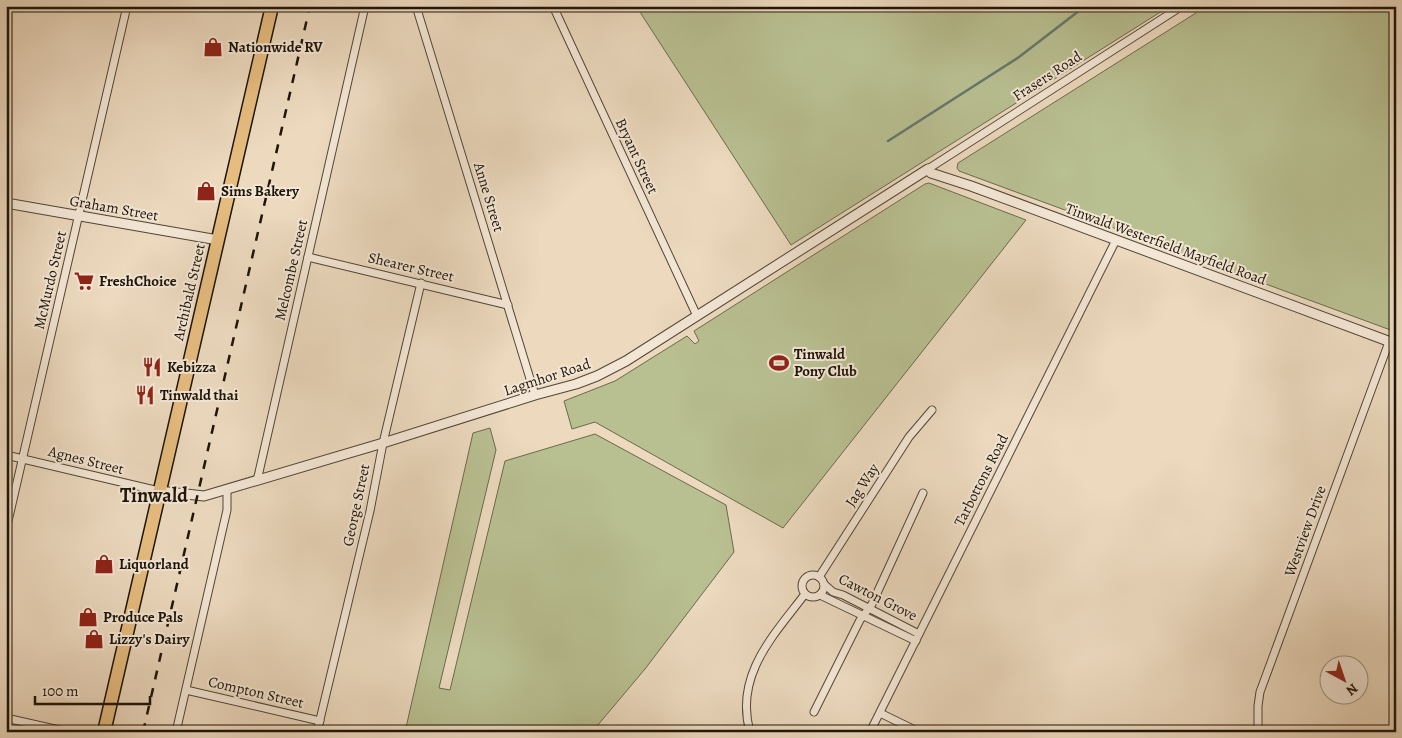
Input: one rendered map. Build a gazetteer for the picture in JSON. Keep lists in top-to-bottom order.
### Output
{
  "streets": {
    "highway": ["Archibald Street"],
    "street": [
      "Frasers Road",
      "Bryant Street",
      "Anne Street",
      "Graham Street",
      "Tinwald Westerfield Mayfield Road",
      "Shearer Street",
      "Melcombe Street",
      "McMurdo Street",
      "Lagmhor Road",
      "Agnes Street",
      "Tarbottons Road",
      "Jag Way",
      "George Street",
      "Westview Drive",
      "Cawton Grove",
      "Compton Street"
    ]
  },
  "crossings": [
    ["Frasers Road", "Tinwald Westerfield Mayfield Road"],
    ["Frasers Road", "Lagmhor Road"],
    ["Bryant Street", "Lagmhor Road"],
    ["Anne Street", "Shearer Street"],
    ["Anne Street", "Lagmhor Road"],
    ["Graham Street", "McMurdo Street"],
    ["Graham Street", "Archibald Street"],
    ["Tinwald Westerfield Mayfield Road", "Lagmhor Road"],
    ["Tinwald Westerfield Mayfield Road", "Tarbottons Road"],
    ["Tinwald Westerfield Mayfield Road", "Westview Drive"],
    ["Shearer Street", "Melcombe Street"],
    ["Shearer Street", "George Street"],
    ["Melcombe Street", "Lagmhor Road"],
    ["McMurdo Street", "Agnes Street"],
    ["Archibald Street", "Lagmhor Road"],
    ["Archibald Street", "Agnes Street"],
    ["Lagmhor Road", "Agnes Street"],
    ["Lagmhor Road", "George Street"],
    ["Tarbottons Road", "Cawton Grove"],
    ["Jag Way", "Cawton Grove"],
    ["George Street", "Compton Street"]
  ],
  "districts": ["Tinwald"],
  "places": {
    "shop": [
      "Nationwide RV",
      "Sims Bakery",
      "Liquorland",
      "Produce Pals",
      "Lizzy's Dairy"
    ],
    "supermarket": ["FreshChoice"],
    "sports": ["Tinwald Pony Club"],
    "restaurant": ["Kebizza", "Tinwald thai"]
  },
  "scale_bar": "100 m",
  "north": "bottom right"
}
